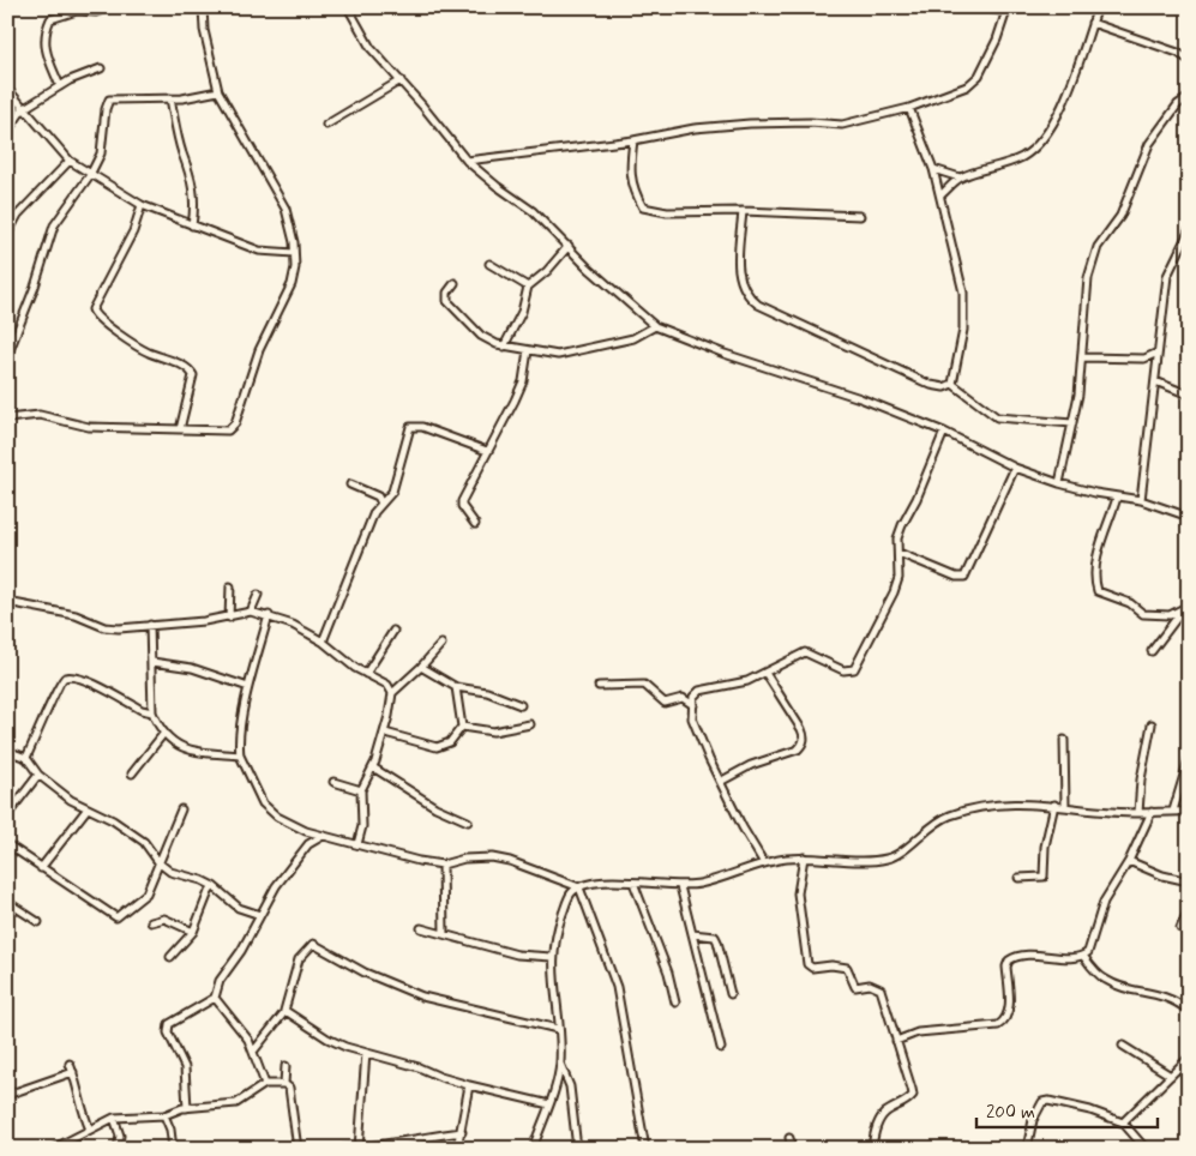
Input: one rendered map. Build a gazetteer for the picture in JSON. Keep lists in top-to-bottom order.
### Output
{
  "scale_bar": "200 m"
}
